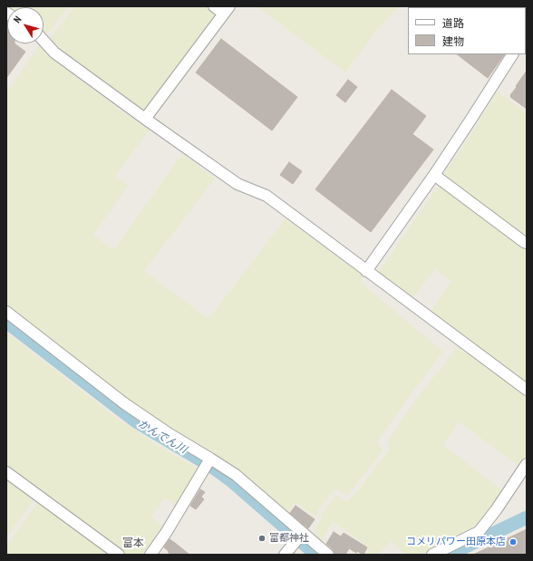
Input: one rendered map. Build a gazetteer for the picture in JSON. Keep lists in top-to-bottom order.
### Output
{
  "districts": ["富本"],
  "water": ["かんでん川"],
  "places": ["富都神社", "コメリパワー田原本店"],
  "legend": ["道路", "建物"],
  "north": "top left"
}
